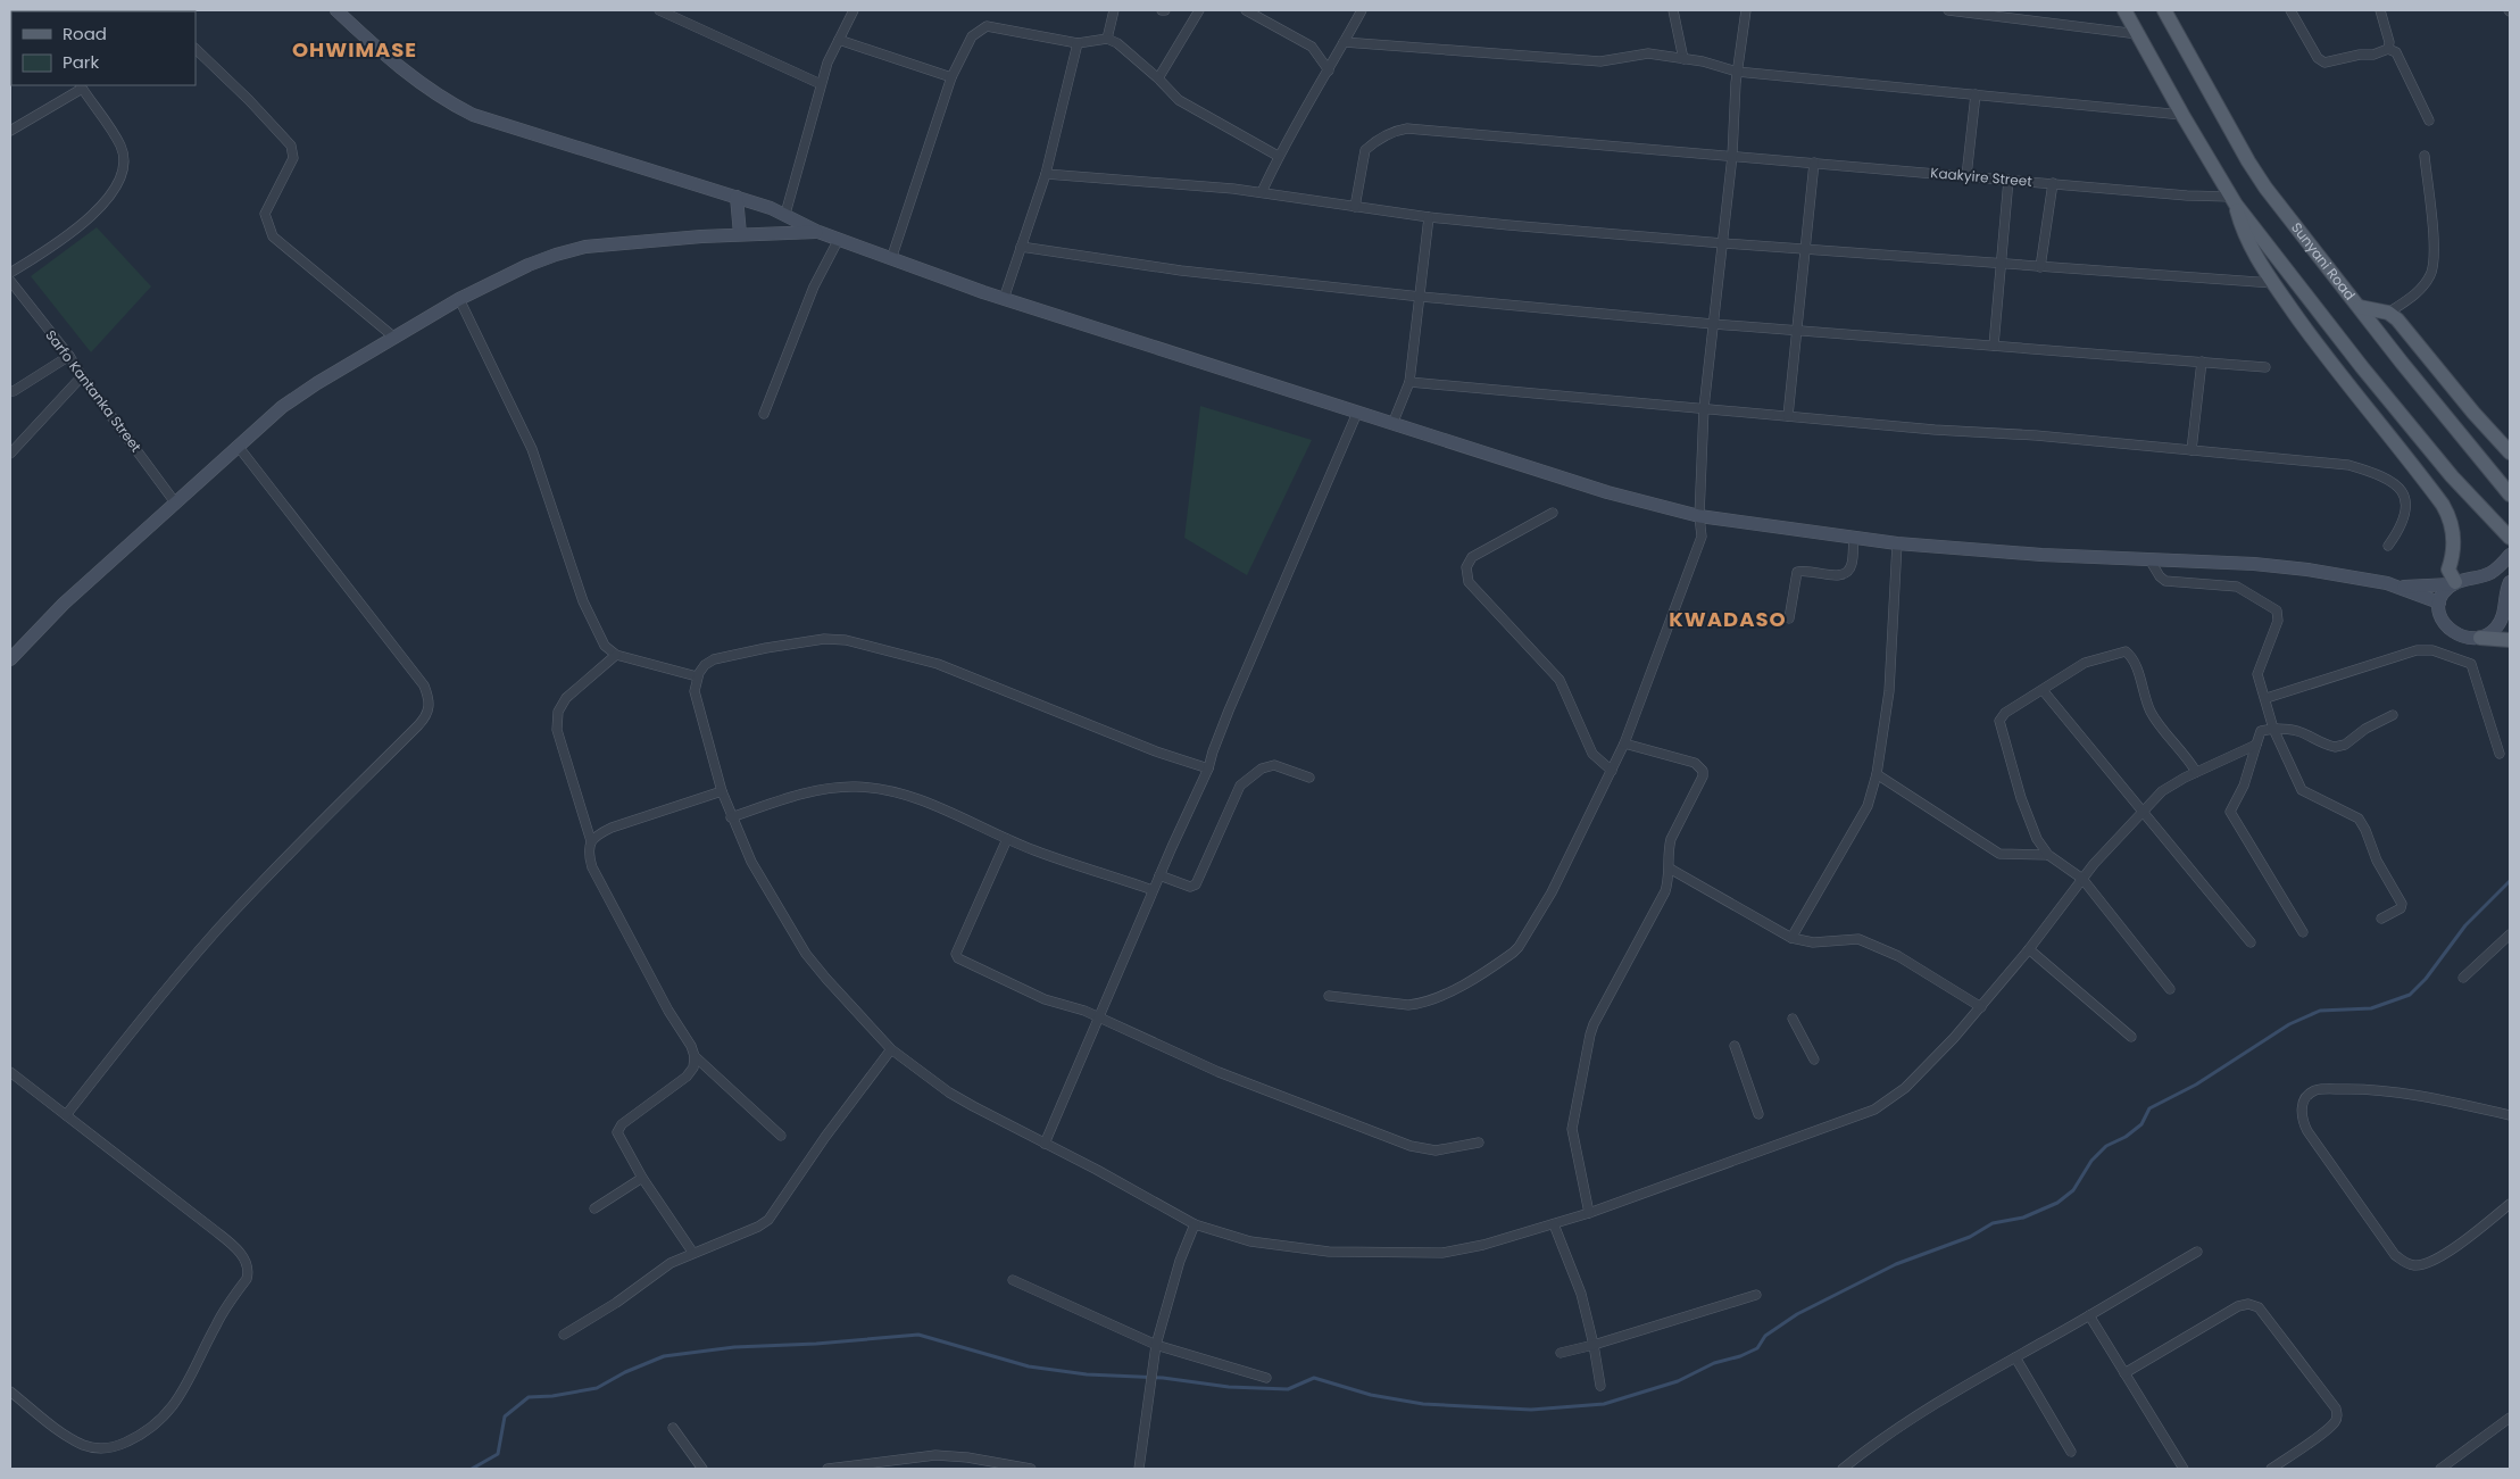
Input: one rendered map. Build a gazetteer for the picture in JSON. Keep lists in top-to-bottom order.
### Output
{
  "streets": {
    "main road": ["Sunyani Road"],
    "street": ["Kaakyire Street", "Sarfo Kantanka Street"]
  },
  "districts": ["OHWIMASE", "KWADASO"],
  "legend": ["Road", "Park"]
}
